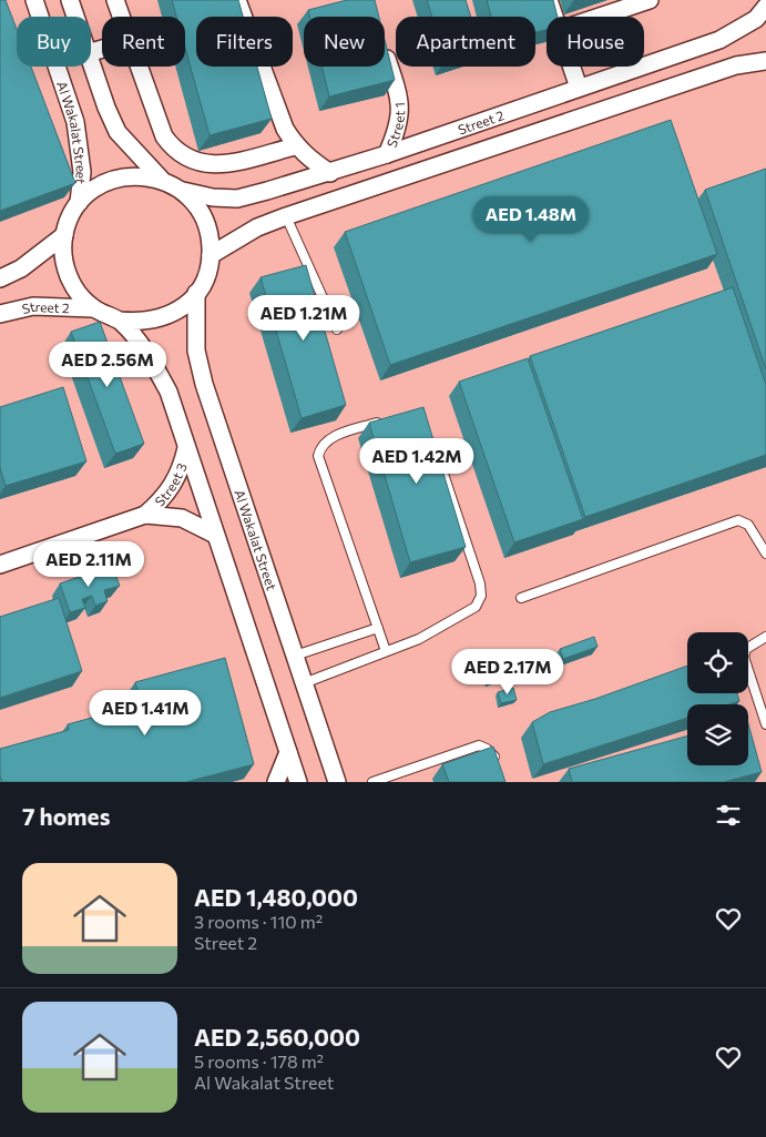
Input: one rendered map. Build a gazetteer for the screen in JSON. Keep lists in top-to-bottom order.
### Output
{
  "streets": {
    "street": [
      "Street 2",
      "Street 1",
      "Al Wakalat Street",
      "Street 3"
    ]
  },
  "crossings": [
    ["Street 2", "Street 1"],
    ["Street 2", "Al Wakalat Street"]
  ],
  "page": {
    "chip": [
      "Buy",
      "Rent",
      "Filters",
      "New",
      "Apartment",
      "House"
    ],
    "price": [
      "AED 1.48M",
      "AED 1.21M",
      "AED 2.56M",
      "AED 1.42M",
      "AED 2.11M",
      "AED 2.17M",
      "AED 1.41M"
    ],
    "heading": "7 homes",
    "list": [
      {
        "name": "AED 1,480,000",
        "note": "3 rooms · 110 m² · Street 2"
      },
      {
        "name": "AED 2,560,000",
        "note": "5 rooms · 178 m² · Al Wakalat Street"
      }
    ]
  }
}
